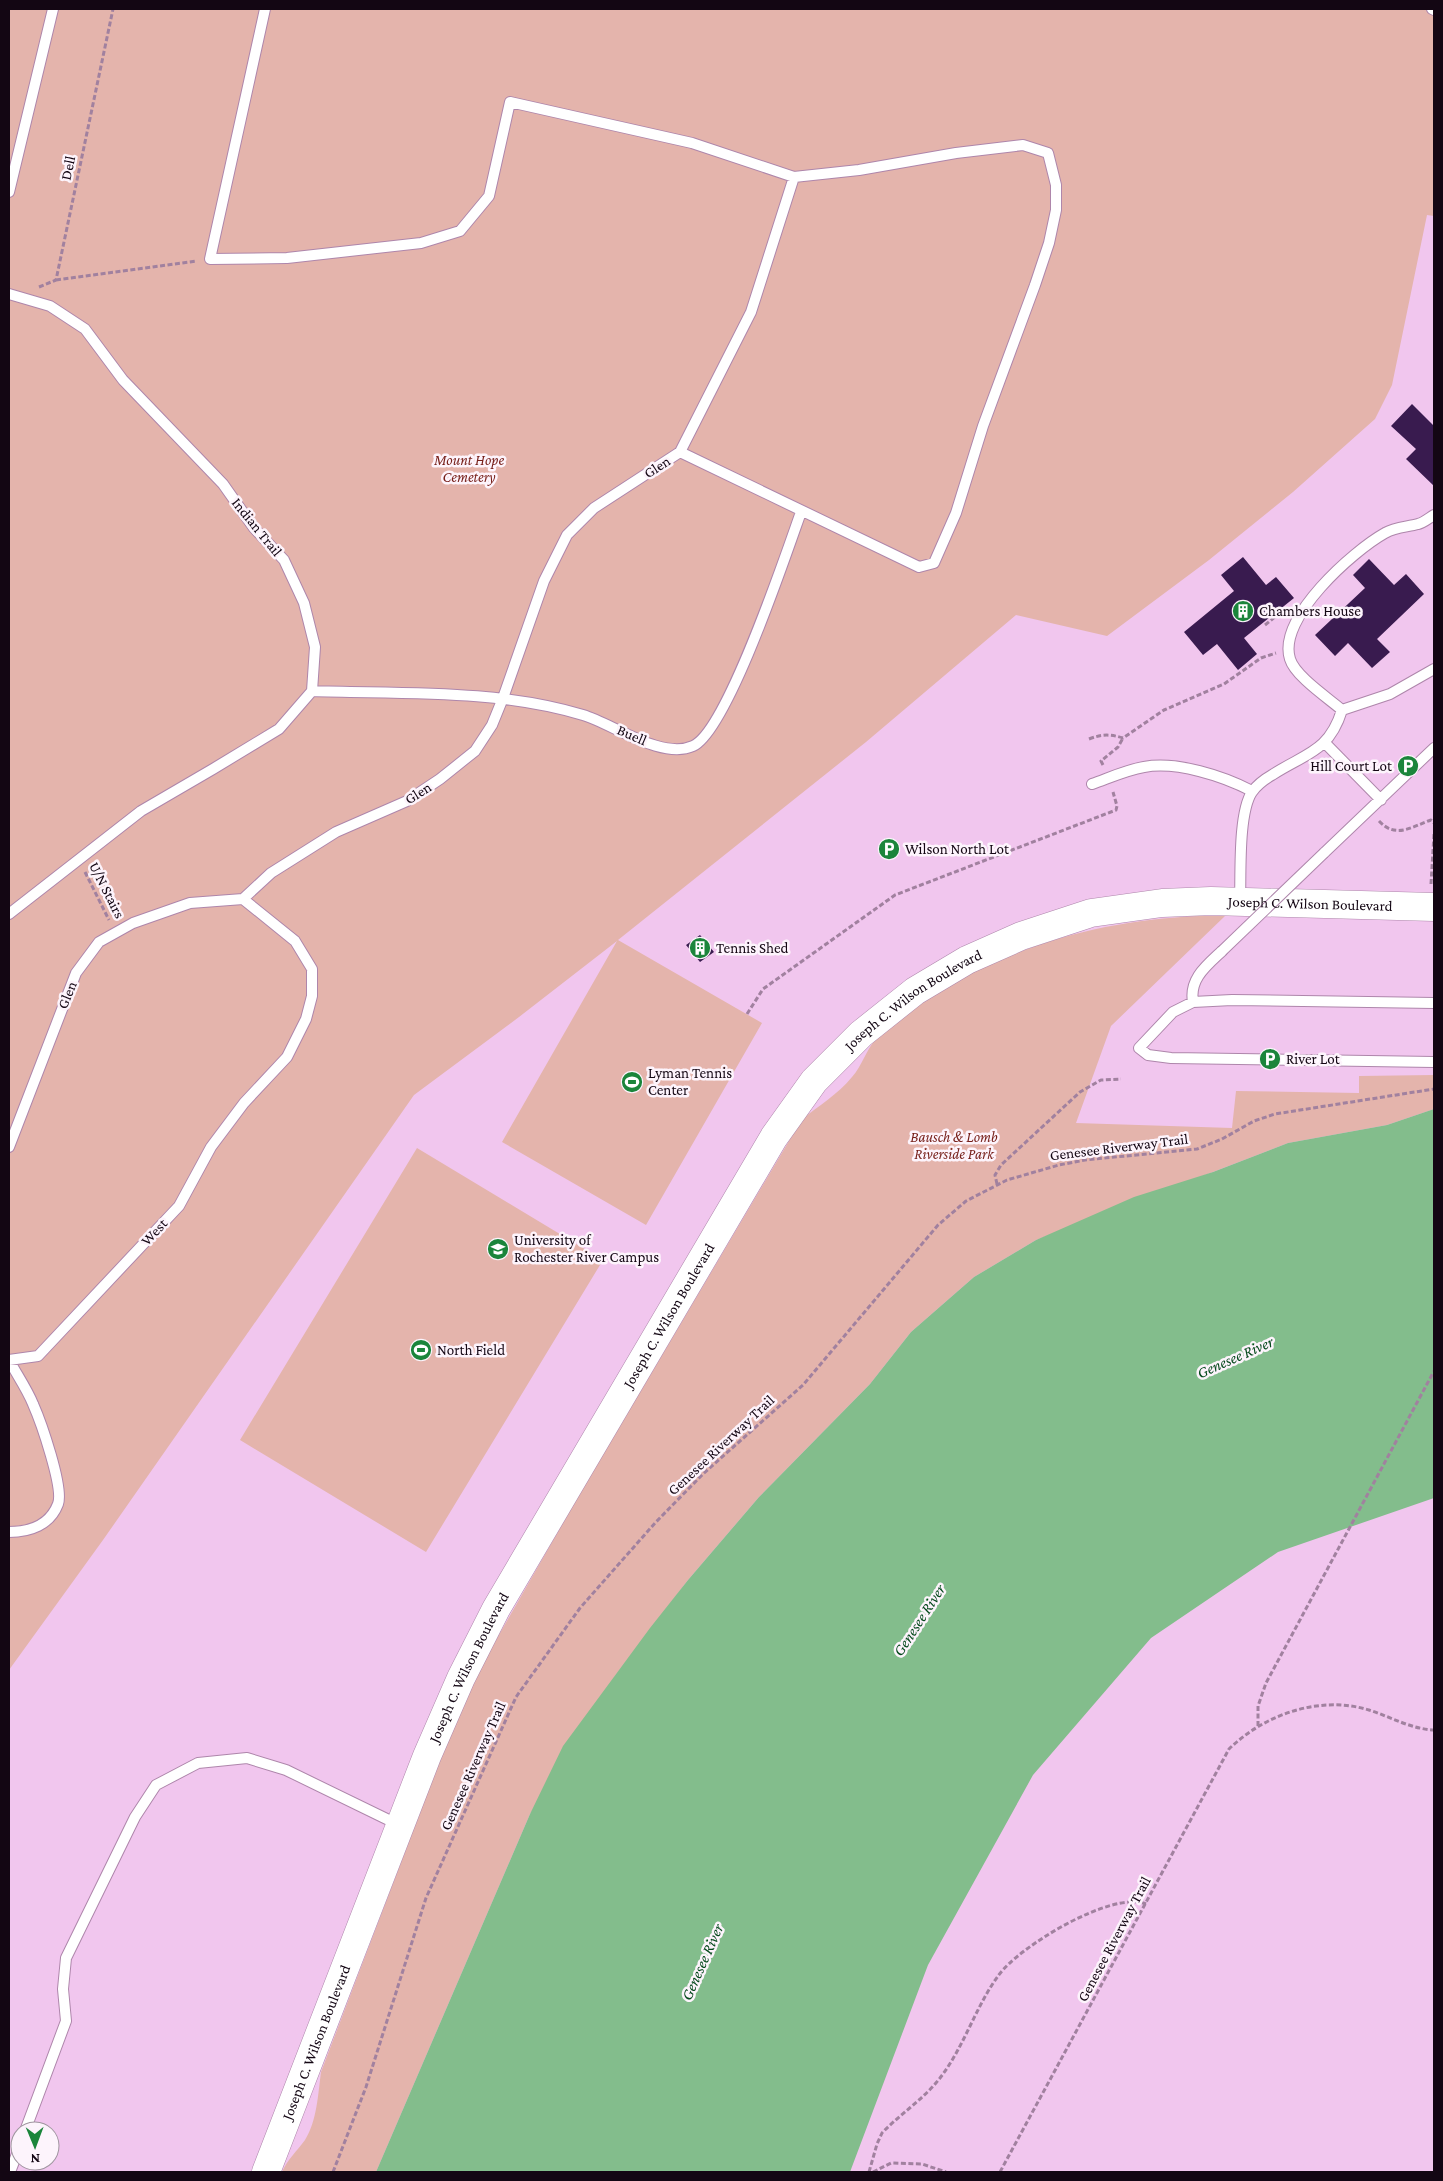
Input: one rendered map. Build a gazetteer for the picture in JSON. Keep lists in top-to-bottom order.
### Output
{
  "streets": {
    "street": ["Joseph C. Wilson Boulevard"],
    "lane": [
      "Glen",
      "Indian Trail",
      "Buell",
      "West"
    ],
    "path": ["Dell", "U/N Stairs", "Genesee Riverway Trail"]
  },
  "crossings": [
    ["Glen", "Buell"],
    ["Glen", "U/N Stairs"],
    ["Glen", "West"],
    ["Indian Trail", "Buell"]
  ],
  "water": ["Genesee River"],
  "parks": ["Mount Hope Cemetery", "Bausch & Lomb Riverside Park"],
  "places": {
    "building": ["Chambers House", "Tennis Shed"],
    "parking": ["Hill Court Lot", "Wilson North Lot", "River Lot"],
    "sports": ["Lyman Tennis Center", "North Field"],
    "school or university": ["University of Rochester River Campus"]
  },
  "north": "bottom"
}
